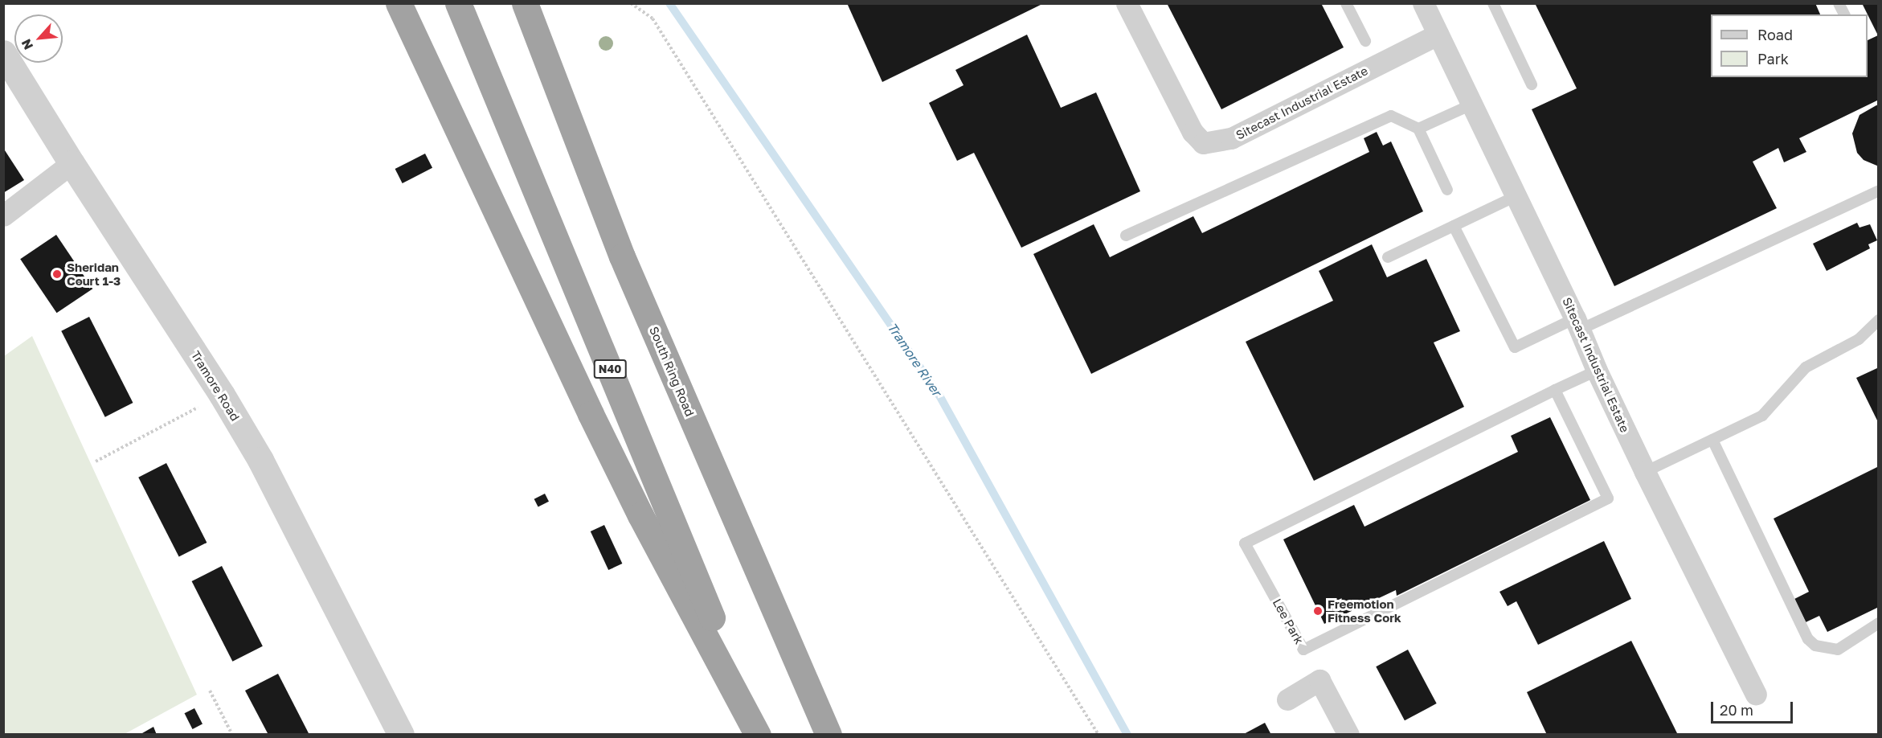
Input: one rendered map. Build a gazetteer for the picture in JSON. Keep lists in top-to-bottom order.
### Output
{
  "streets": {
    "highway": ["N40", "South Ring Road"],
    "street": ["Sitecast Industrial Estate", "Tramore Road"],
    "lane": ["Lee Park"]
  },
  "crossings": [
    ["Sitecast Industrial Estate", "Lee Park"]
  ],
  "water": ["Tramore River"],
  "places": ["Sheridan Court 1-3", "Freemotion Fitness Cork"],
  "legend": ["Road", "Park"],
  "scale_bar": "20 m",
  "north": "bottom left"
}
